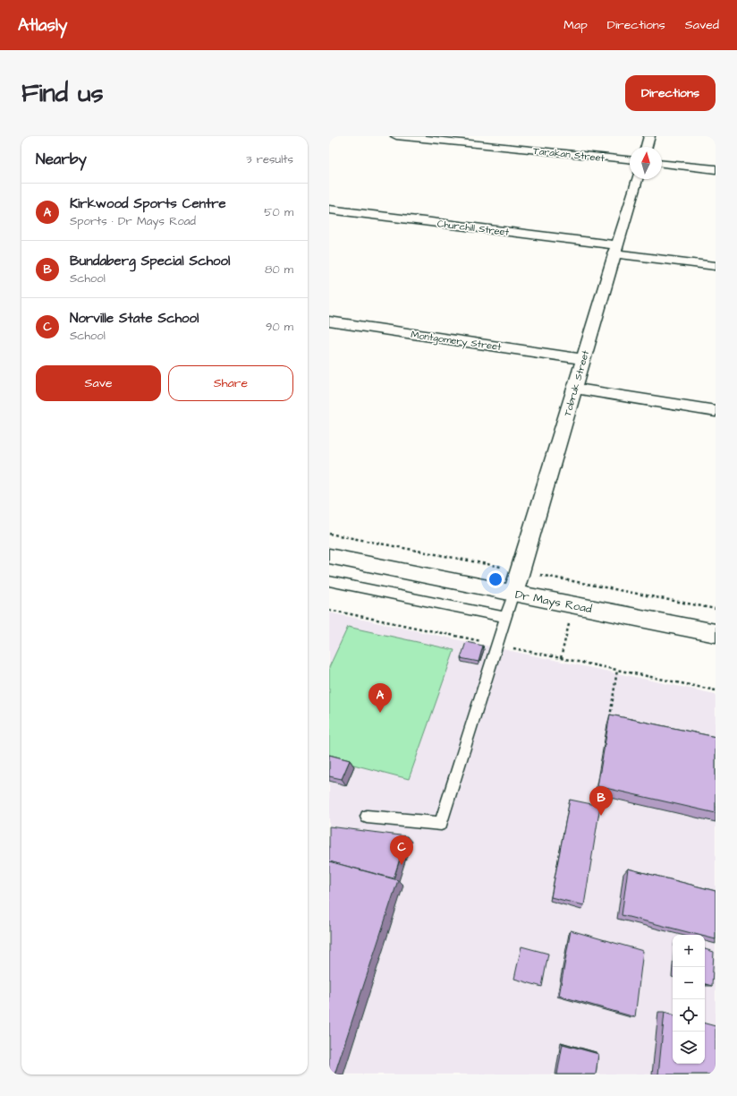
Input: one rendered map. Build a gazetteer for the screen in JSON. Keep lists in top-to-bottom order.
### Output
{
  "streets": {
    "street": [
      "Tarakan Street",
      "Churchill Street",
      "Montgomery Street",
      "Tobruk Street",
      "Dr Mays Road"
    ]
  },
  "crossings": [
    ["Churchill Street", "Tobruk Street"],
    ["Montgomery Street", "Tobruk Street"],
    ["Tobruk Street", "Dr Mays Road"]
  ],
  "north": "top",
  "page": {
    "header": "Atlasly",
    "nav": ["Map", "Directions", "Saved"],
    "buttons": [
      "Directions",
      ["Save", "Share"]
    ],
    "title": "Find us",
    "heading": ["Nearby", "3 results"],
    "list": [
      {
        "mark": "A",
        "name": "Kirkwood Sports Centre",
        "note": "Sports · Dr Mays Road",
        "value": "50 m"
      },
      {
        "mark": "B",
        "name": "Bundaberg Special School",
        "note": "School",
        "value": "80 m"
      },
      {
        "mark": "C",
        "name": "Norville State School",
        "note": "School",
        "value": "90 m"
      }
    ],
    "pins": ["A", "B", "C"],
    "map_buttons": ["+", "−"]
  }
}
